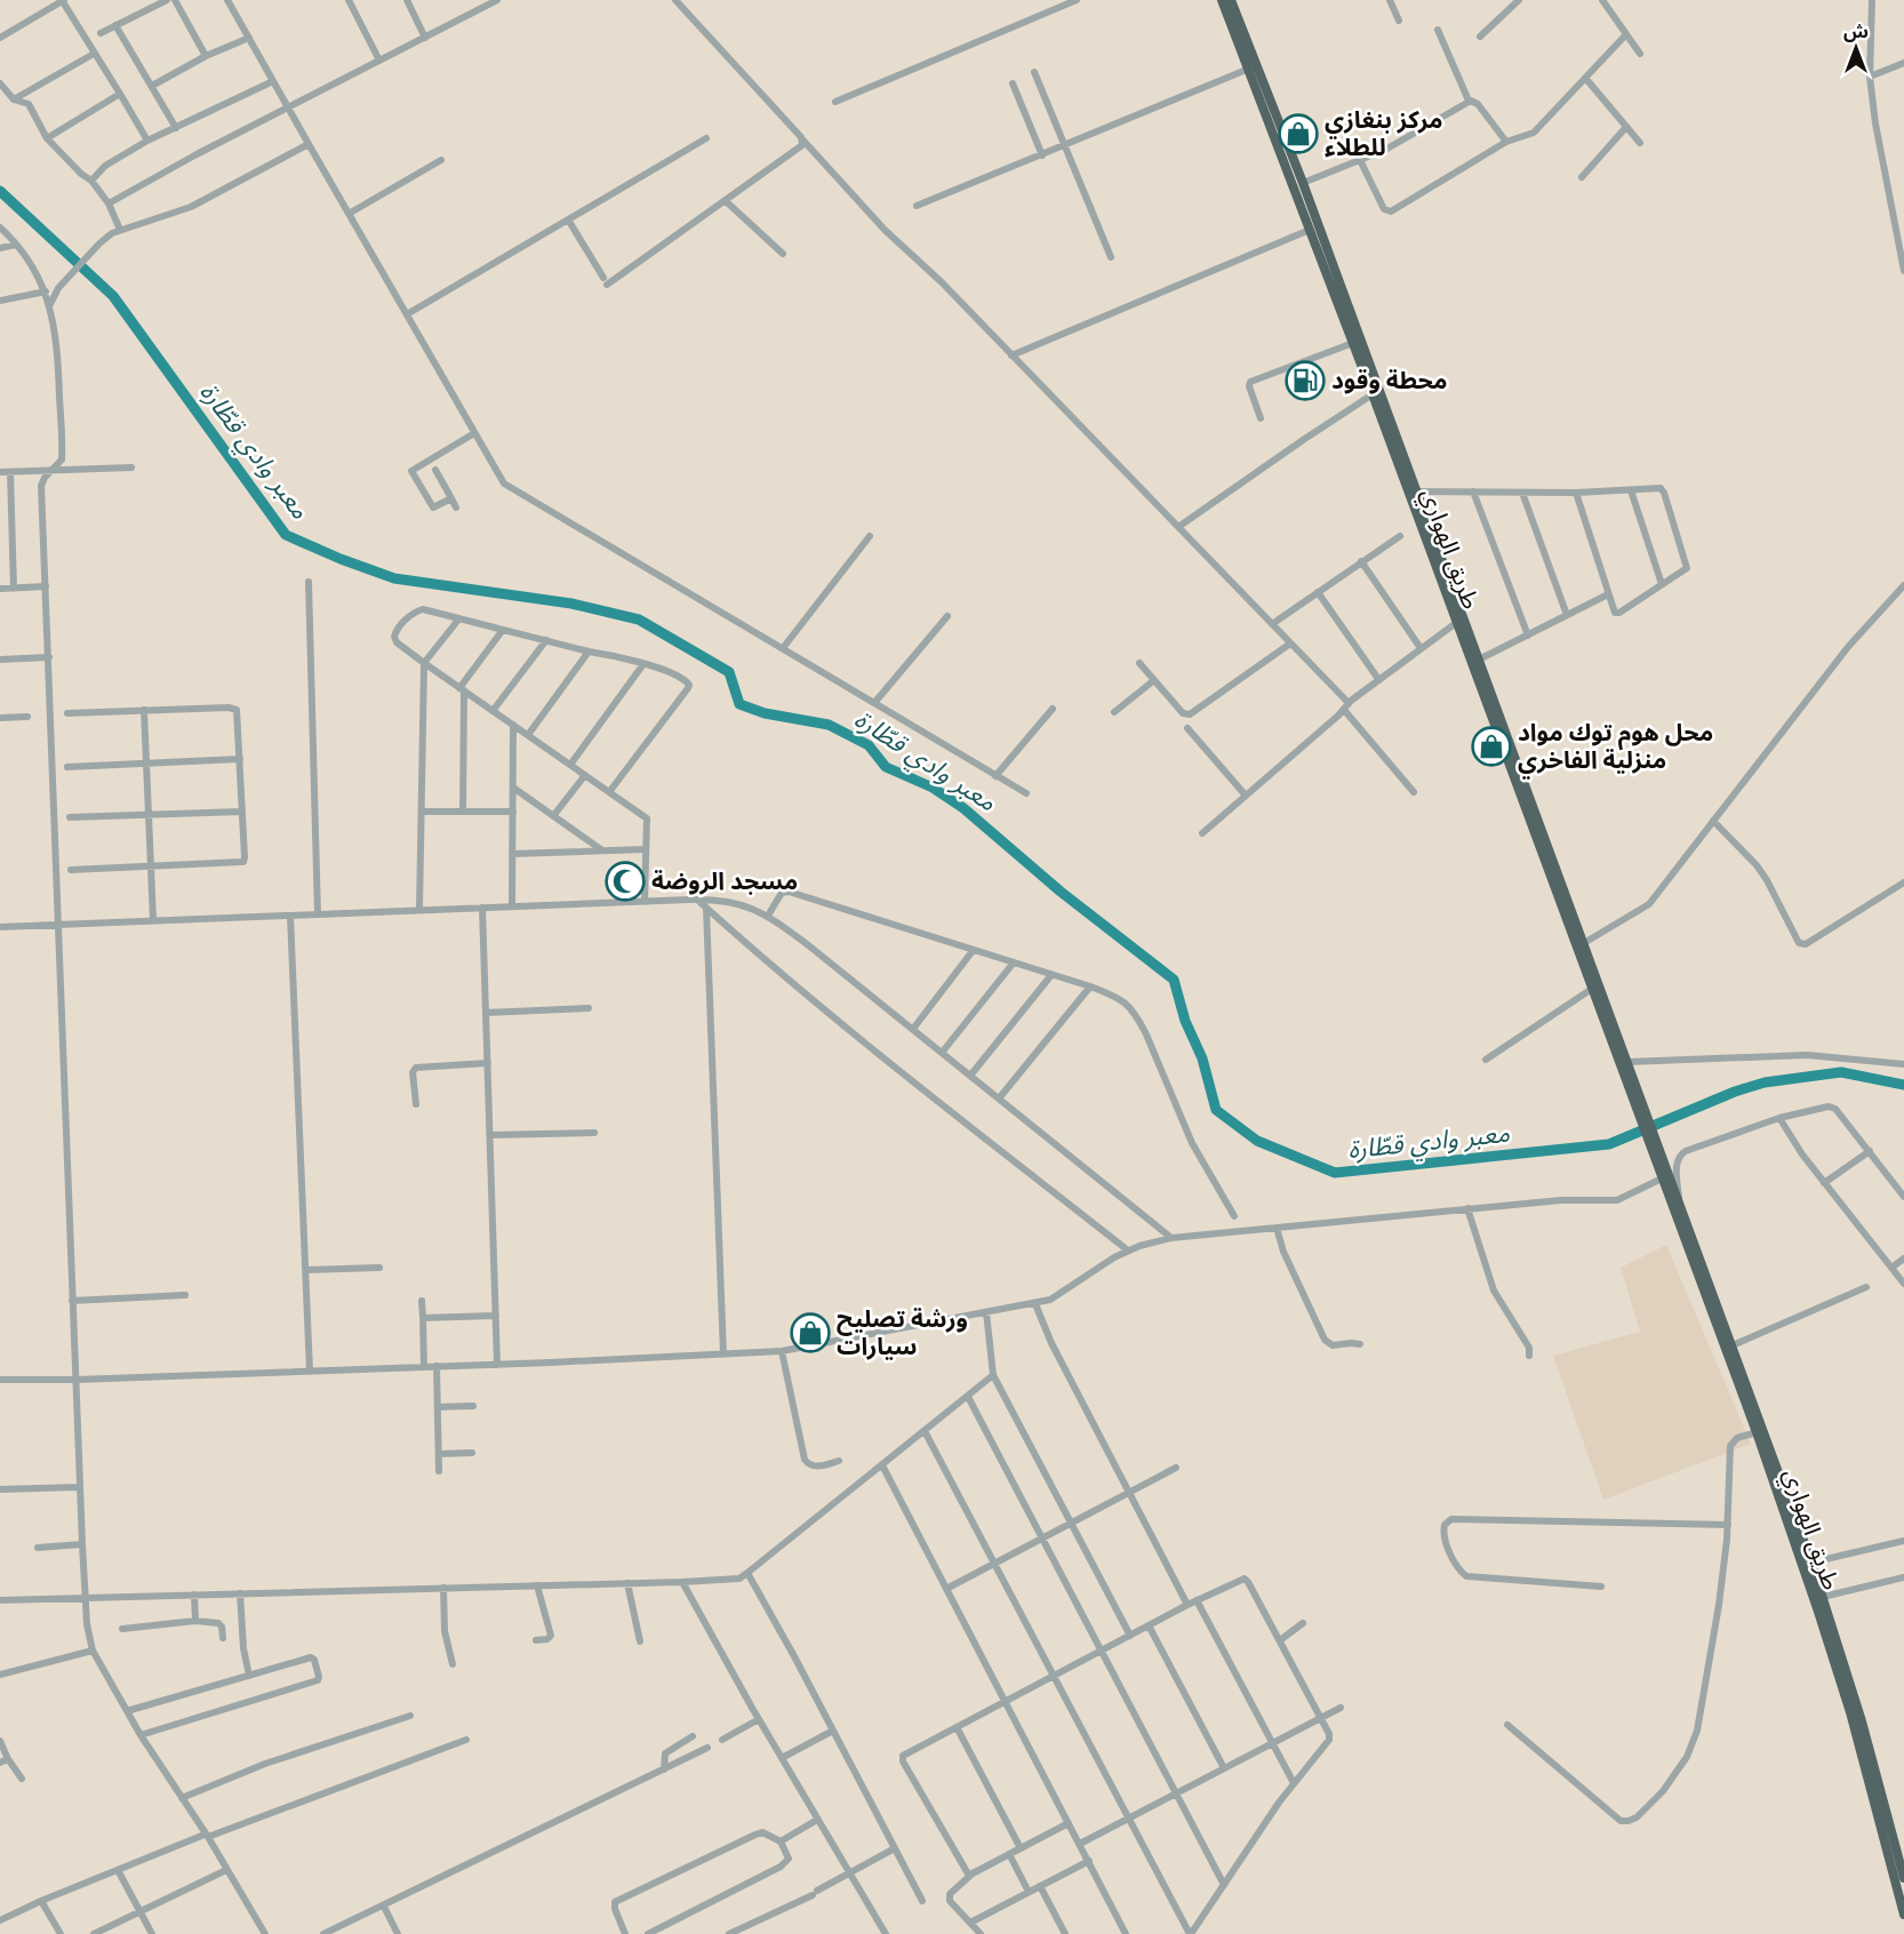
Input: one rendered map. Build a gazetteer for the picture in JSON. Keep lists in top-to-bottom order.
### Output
{
  "streets": {
    "highway": ["طريق الهواري"]
  },
  "water": ["معبر وادي قطّارة"],
  "places": {
    "shop": ["مركز بنغازي للطلاء", "محل هوم توك مواد منزلية الفاخري", "ورشة تصليح سيارات"],
    "fuel station": ["محطة وقود"],
    "mosque": ["مسجد الروضة"]
  },
  "north": "top"
}
